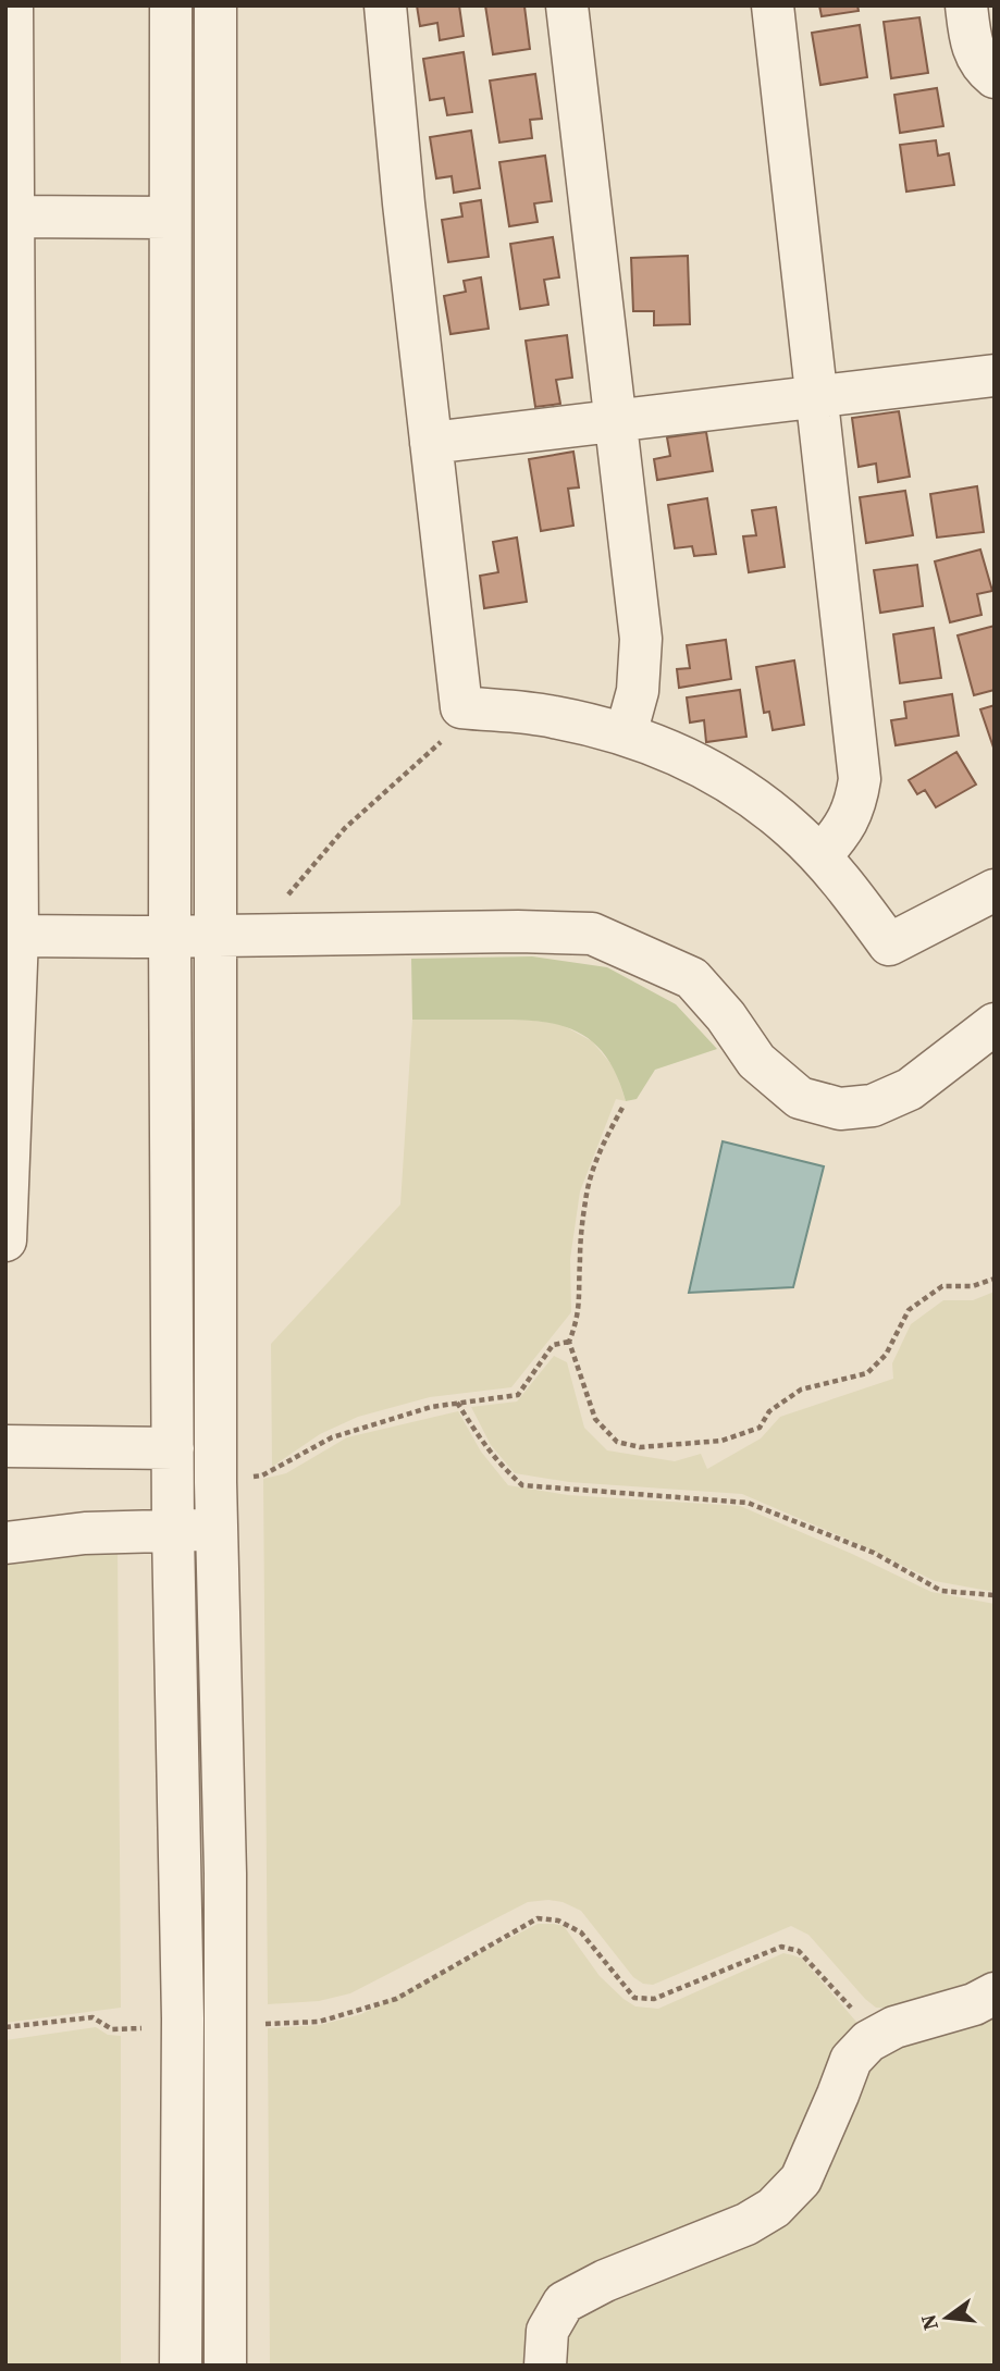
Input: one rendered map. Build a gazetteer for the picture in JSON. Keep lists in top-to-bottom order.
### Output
{
  "north": "left"
}
